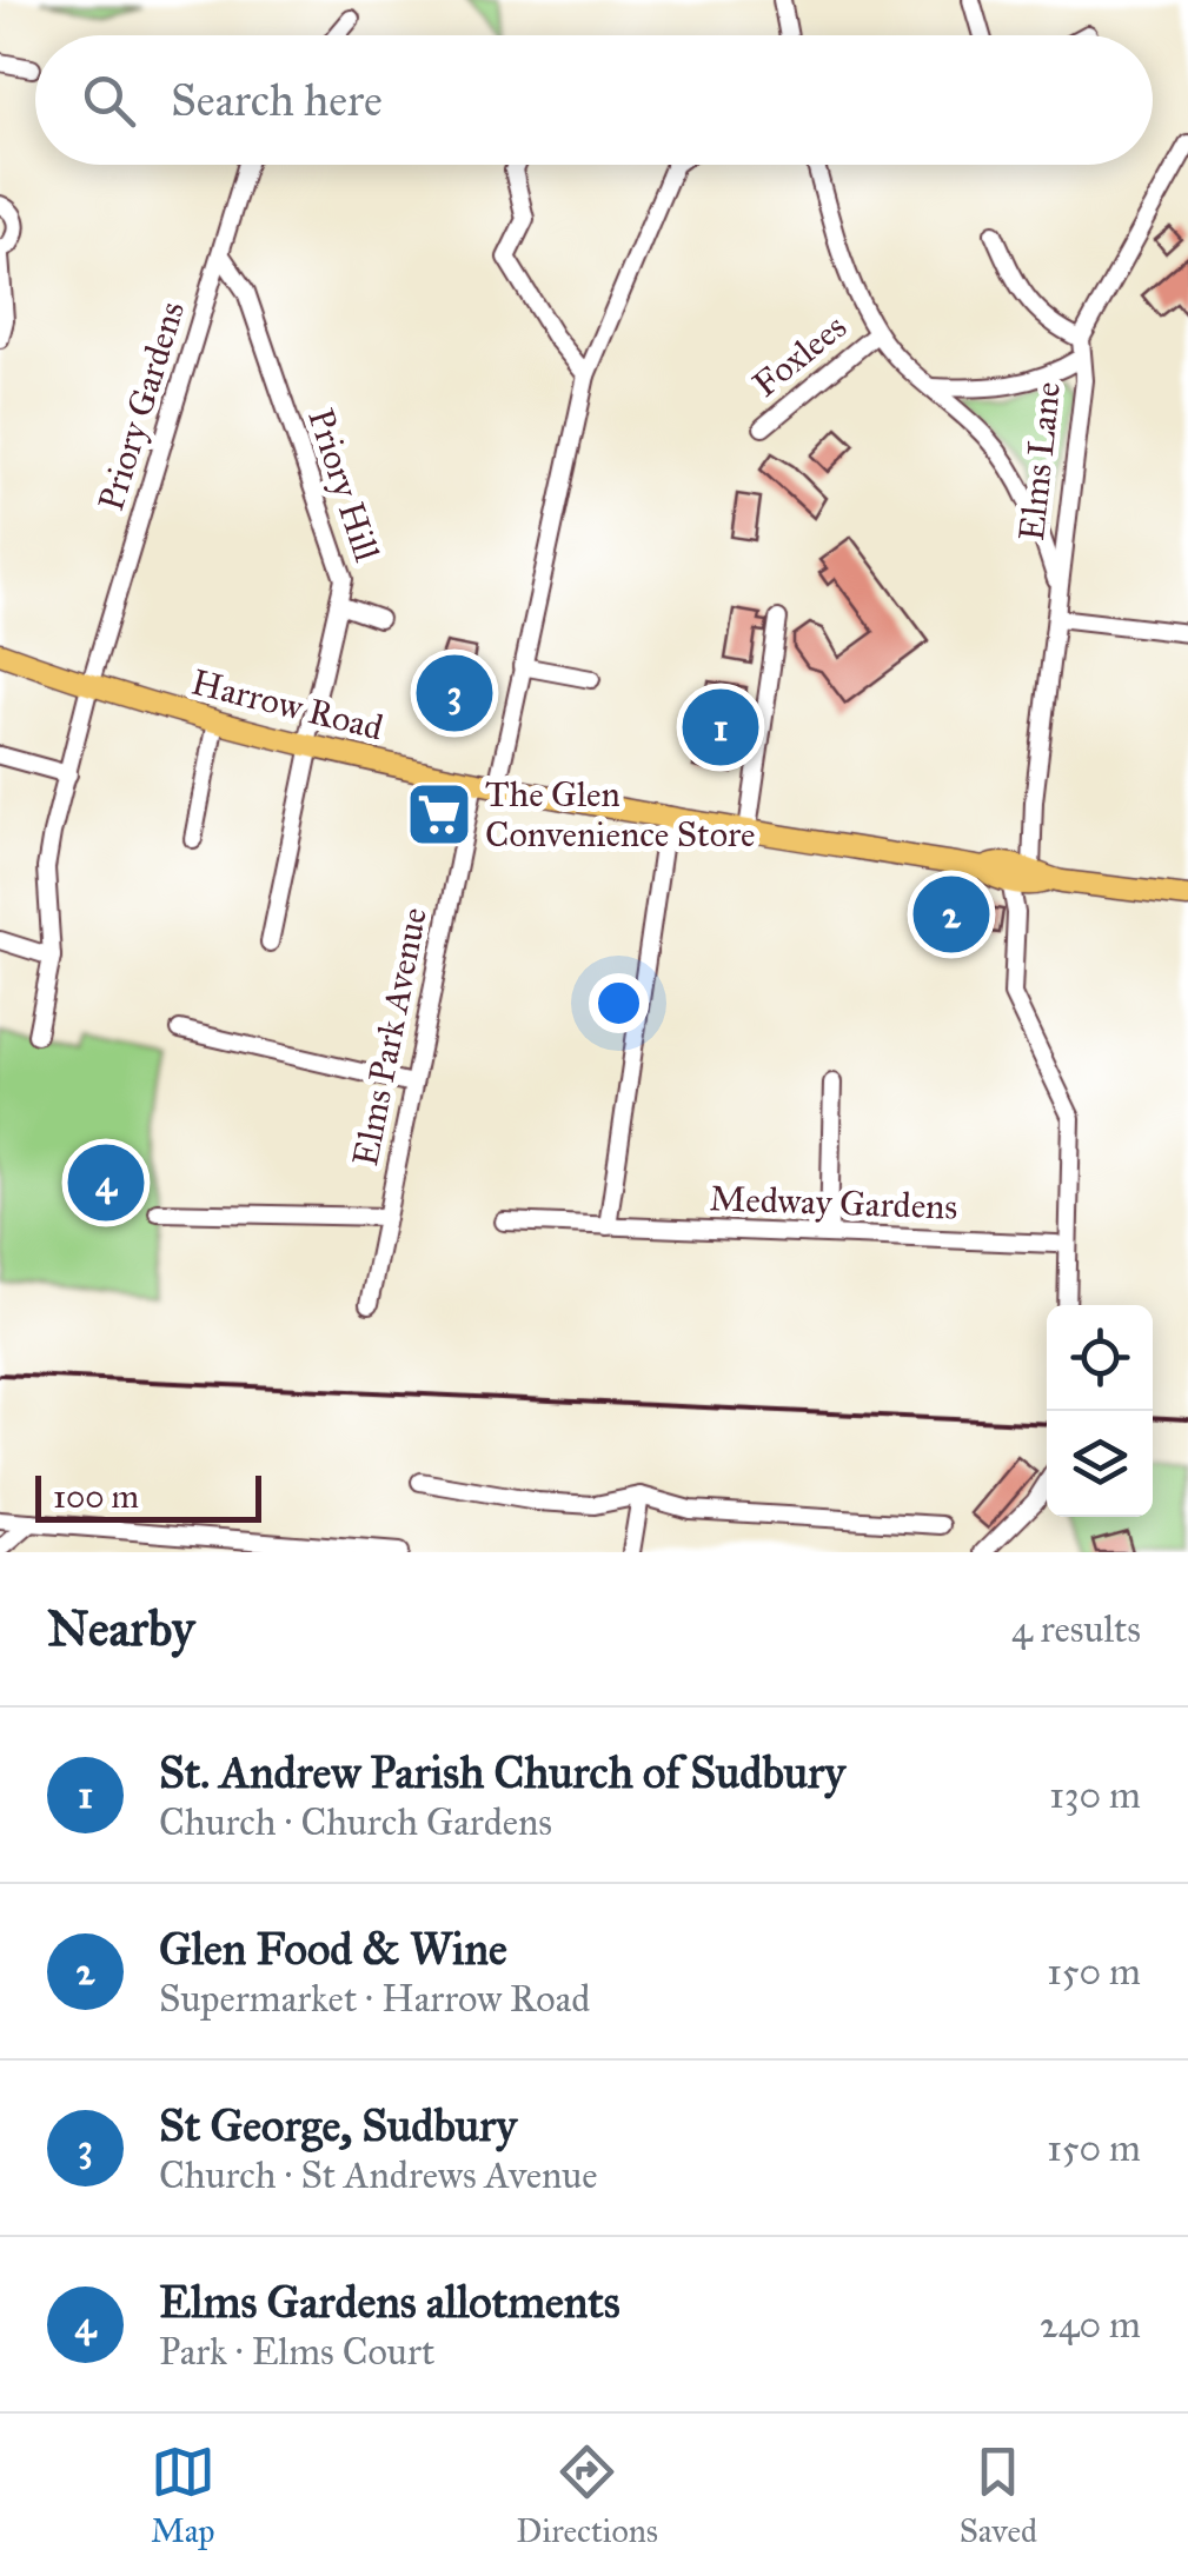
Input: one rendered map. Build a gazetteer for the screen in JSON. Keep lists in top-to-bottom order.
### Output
{
  "streets": {
    "main road": ["Harrow Road"],
    "street": [
      "Foxlees",
      "Priory Gardens",
      "Elms Lane",
      "Priory Hill",
      "Elms Park Avenue",
      "Medway Gardens"
    ]
  },
  "crossings": [
    ["Foxlees", "Elms Lane"],
    ["Priory Gardens", "Priory Hill"],
    ["Priory Gardens", "Harrow Road"],
    ["Elms Lane", "Harrow Road"],
    ["Priory Hill", "Harrow Road"],
    ["Harrow Road", "Elms Park Avenue"]
  ],
  "places": {
    "supermarket": ["The Glen Convenience Store"]
  },
  "scale_bar": "100 m",
  "page": {
    "search": "Search here",
    "pins": [
      "3",
      "1",
      "2",
      "4"
    ],
    "scale": "100 m",
    "heading": ["Nearby", "4 results"],
    "list": [
      {
        "mark": "1",
        "name": "St. Andrew Parish Church of Sudbury",
        "note": "Church · Church Gardens",
        "value": "130 m"
      },
      {
        "mark": "2",
        "name": "Glen Food & Wine",
        "note": "Supermarket · Harrow Road",
        "value": "150 m"
      },
      {
        "mark": "3",
        "name": "St George, Sudbury",
        "note": "Church · St Andrews Avenue",
        "value": "150 m"
      },
      {
        "mark": "4",
        "name": "Elms Gardens allotments",
        "note": "Park · Elms Court",
        "value": "240 m"
      }
    ],
    "nav": ["Map", "Directions", "Saved"]
  }
}
